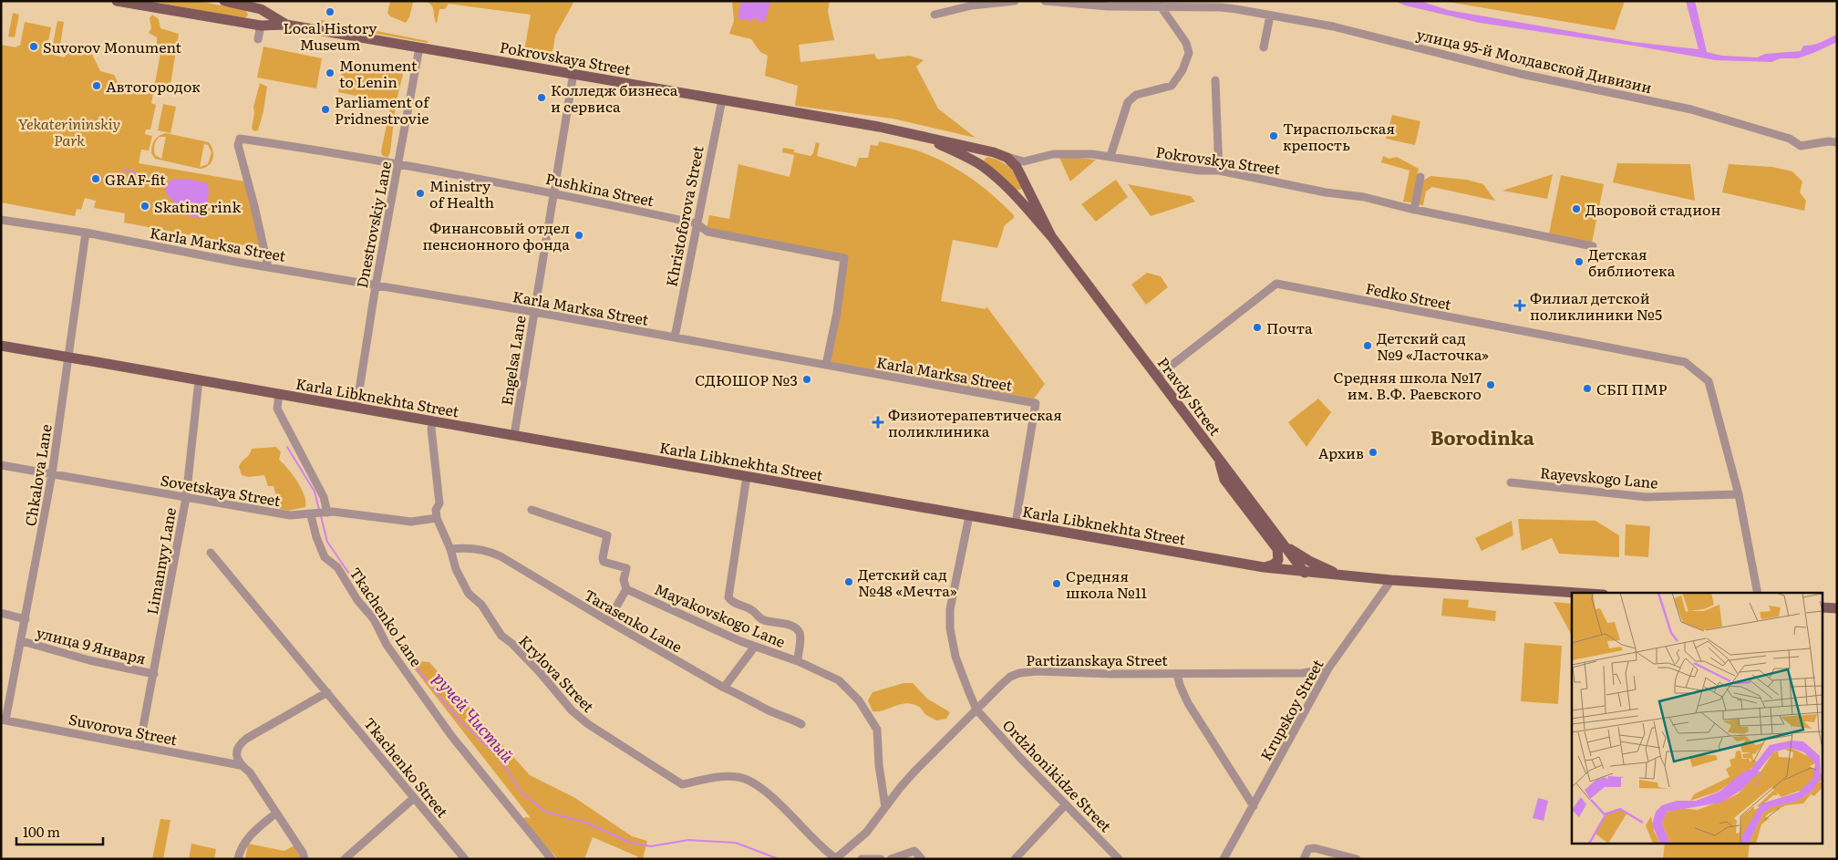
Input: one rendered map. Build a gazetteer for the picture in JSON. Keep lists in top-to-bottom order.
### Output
{
  "streets": {
    "main road": ["Pokrovskaya Street", "Pravdy Street", "Karla Libknekhta Street"],
    "street": [
      "улица 95-й Молдавской Дивизии",
      "Pokrovskya Street",
      "Pushkina Street",
      "Khristoforova Street",
      "Dnestrovskiy Lane",
      "Karla Marksa Street",
      "Fedko Street",
      "Engelsa Lane",
      "Chkalova Lane",
      "Rayevskogo Lane",
      "Sovetskaya Street",
      "Limannyy Lane",
      "Mayakovskogo Lane",
      "Tkachenko Lane",
      "Tarasenko Lane",
      "улица 9 Января",
      "Partizanskaya Street",
      "Krylova Street",
      "Krupskoy Street",
      "Suvorova Street",
      "Tkachenko Street",
      "Ordzhonikidze Street"
    ]
  },
  "crossings": [
    ["Pokrovskaya Street", "Khristoforova Street"],
    ["Pokrovskaya Street", "Dnestrovskiy Lane"],
    ["Pokrovskaya Street", "Engelsa Lane"],
    ["Pokrovskaya Street", "Pravdy Street"],
    ["Pushkina Street", "Khristoforova Street"],
    ["Pushkina Street", "Dnestrovskiy Lane"],
    ["Pushkina Street", "Karla Marksa Street"],
    ["Pushkina Street", "Engelsa Lane"],
    ["Khristoforova Street", "Karla Marksa Street"],
    ["Dnestrovskiy Lane", "Karla Marksa Street"],
    ["Dnestrovskiy Lane", "Karla Libknekhta Street"],
    ["Karla Marksa Street", "Engelsa Lane"],
    ["Karla Marksa Street", "Karla Libknekhta Street"],
    ["Karla Marksa Street", "Chkalova Lane"],
    ["Fedko Street", "Pravdy Street"],
    ["Fedko Street", "Rayevskogo Lane"],
    ["Engelsa Lane", "Karla Libknekhta Street"],
    ["Pravdy Street", "Karla Libknekhta Street"],
    ["Karla Libknekhta Street", "Chkalova Lane"],
    ["Karla Libknekhta Street", "Limannyy Lane"],
    ["Karla Libknekhta Street", "Krylova Street"],
    ["Karla Libknekhta Street", "Krupskoy Street"],
    ["Karla Libknekhta Street", "Ordzhonikidze Street"],
    ["Chkalova Lane", "Sovetskaya Street"],
    ["Chkalova Lane", "улица 9 Января"],
    ["Chkalova Lane", "Suvorova Street"],
    ["Sovetskaya Street", "Limannyy Lane"],
    ["Sovetskaya Street", "Tkachenko Lane"],
    ["Sovetskaya Street", "Krylova Street"],
    ["Limannyy Lane", "улица 9 Января"],
    ["Limannyy Lane", "Suvorova Street"],
    ["Mayakovskogo Lane", "Partizanskaya Street"],
    ["Tarasenko Lane", "Krylova Street"],
    ["Partizanskaya Street", "Krylova Street"],
    ["Partizanskaya Street", "Krupskoy Street"],
    ["Partizanskaya Street", "Ordzhonikidze Street"]
  ],
  "districts": ["Borodinka"],
  "water": ["ручей Чистый"],
  "parks": ["Yekaterininskiy Park"],
  "places": {
    "other": [
      "Local History Museum",
      "Suvorov Monument",
      "Monument to Lenin",
      "Автогородок",
      "Колледж бизнеса и сервиса",
      "Parliament of Pridnestrovie",
      "Тираспольская крепость",
      "GRAF-fit",
      "Ministry of Health",
      "Skating rink",
      "Дворовой стадион",
      "Финансовый отдел пенсионного фонда",
      "Детская библиотека",
      "Почта",
      "Детский сад №9 «Ласточка»",
      "СДЮШОР №3",
      "Средняя школа №17 им. В.Ф. Раевского",
      "СБП ПМР",
      "Архив",
      "Детский сад №48 «Мечта»",
      "Средняя школа №11"
    ],
    "health": ["Филиал детской поликлиники №5", "Физиотерапевтическая поликлиника"]
  },
  "scale_bar": "100 m"
}
